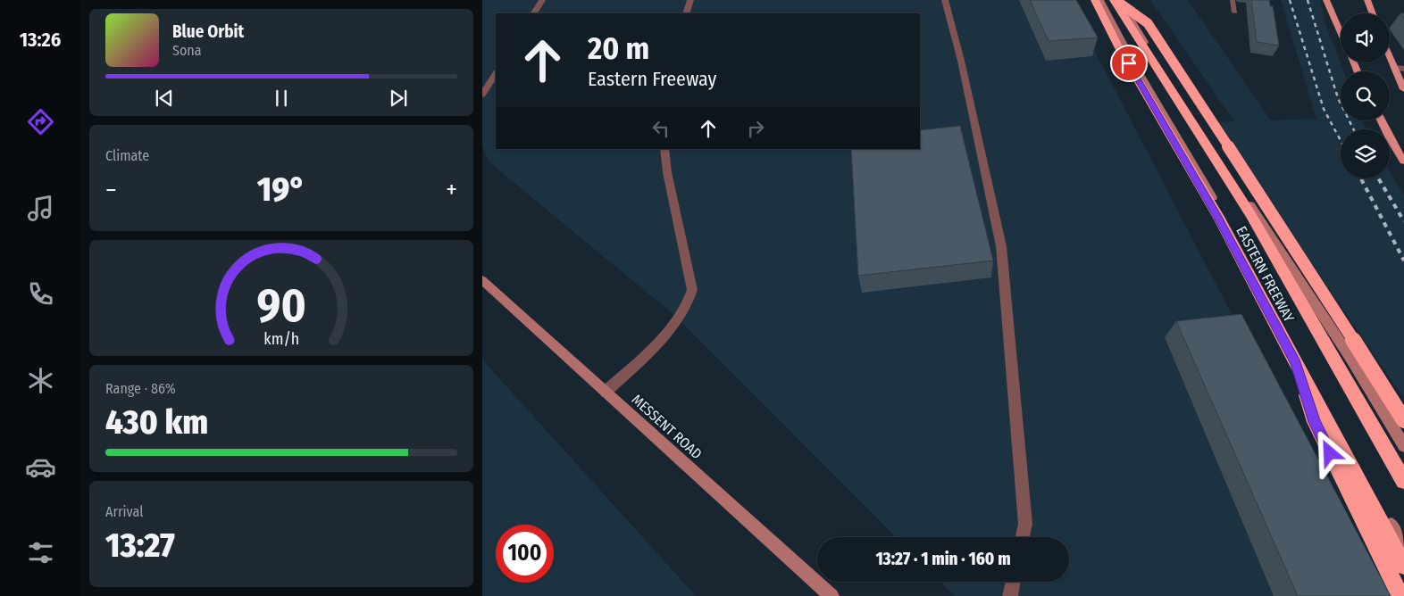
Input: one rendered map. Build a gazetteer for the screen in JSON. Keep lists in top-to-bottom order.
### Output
{
  "streets": {
    "highway": ["EASTERN FREEWAY"],
    "street": ["MESSENT ROAD"]
  },
  "page": {
    "tabs": "13:26",
    "song": ["Blue Orbit", "Sona"],
    "turn": ["20 m", "Eastern Freeway"],
    "tile": [
      "Climate",
      ["Range · 86%", "430 km"],
      ["Arrival", "13:27"]
    ],
    "heat": ["−", "19°", "+"],
    "limit": "100",
    "trip": "13:27 · 1 min · 160 m",
    "gauge": ["90", "km/h"]
  }
}
